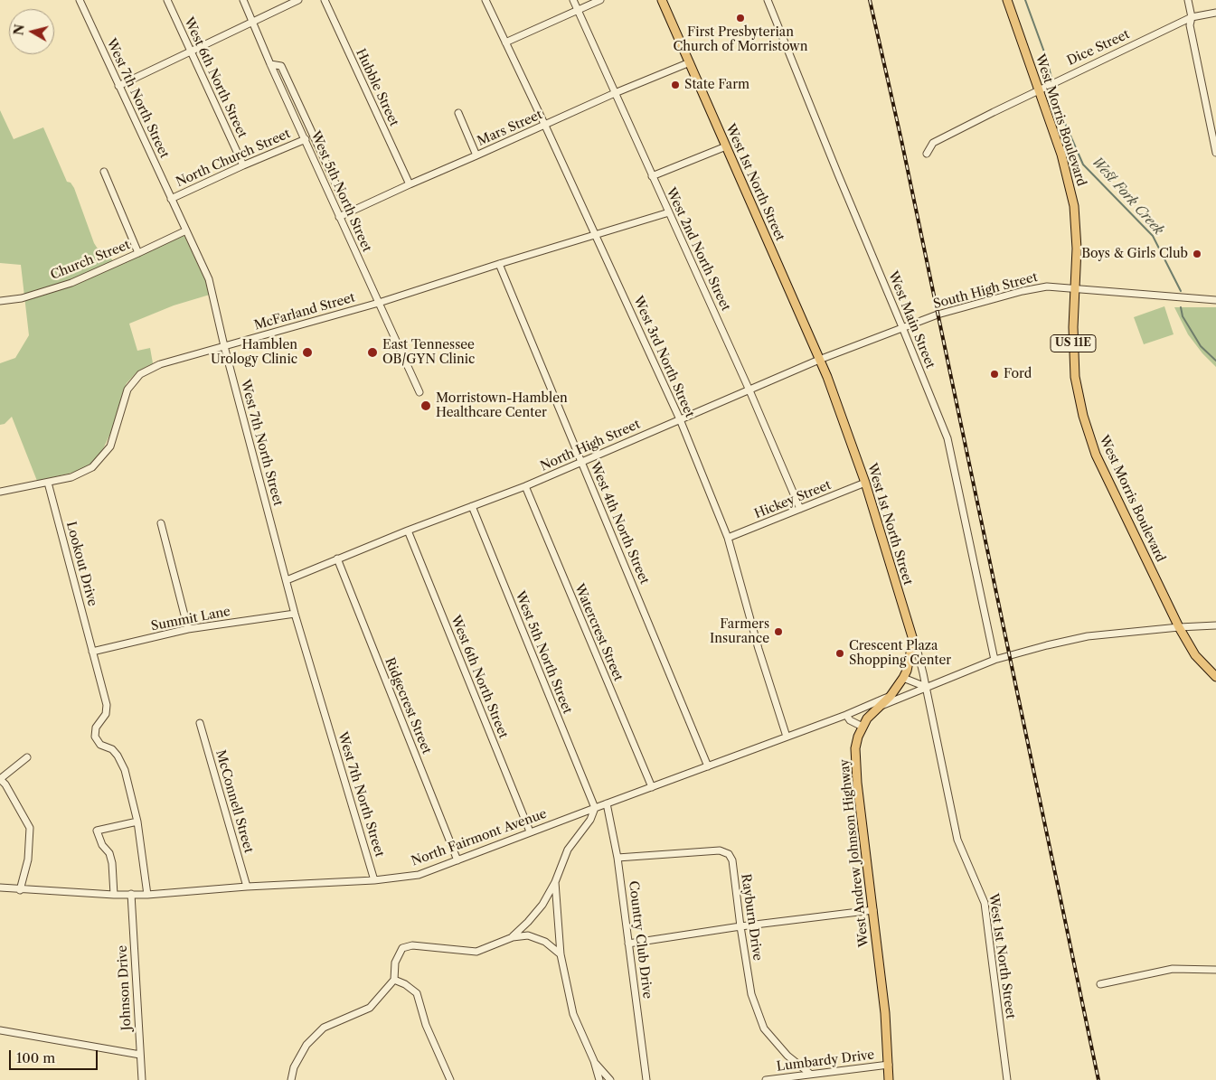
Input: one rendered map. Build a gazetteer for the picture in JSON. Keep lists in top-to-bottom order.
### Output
{
  "streets": {
    "main road": [
      "West Morris Boulevard",
      "West 1st North Street",
      "US 11E",
      "West Andrew Johnson Highway"
    ],
    "street": [
      "Dice Street",
      "West 6th North Street",
      "Hubble Street",
      "West 7th North Street",
      "Mars Street",
      "North Church Street",
      "West 5th North Street",
      "West 2nd North Street",
      "Church Street",
      "South High Street",
      "McFarland Street",
      "West Main Street",
      "West 3rd North Street",
      "North High Street",
      "Hickey Street",
      "West 4th North Street",
      "Lookout Drive",
      "Summit Lane",
      "Watercrest Street",
      "Ridgecrest Street",
      "McConnell Street",
      "North Fairmont Avenue",
      "Rayburn Drive",
      "Country Club Drive",
      "Johnson Drive",
      "Lumbardy Drive"
    ]
  },
  "crossings": [
    ["Dice Street", "West Morris Boulevard"],
    ["West 6th North Street", "North Church Street"],
    ["West 6th North Street", "North High Street"],
    ["West 6th North Street", "North Fairmont Avenue"],
    ["Hubble Street", "Mars Street"],
    ["West 7th North Street", "North Church Street"],
    ["West 7th North Street", "Church Street"],
    ["West 7th North Street", "McFarland Street"],
    ["West 7th North Street", "North High Street"],
    ["West 7th North Street", "Summit Lane"],
    ["West 7th North Street", "North Fairmont Avenue"],
    ["West Morris Boulevard", "South High Street"],
    ["Mars Street", "West 1st North Street"],
    ["Mars Street", "West 5th North Street"],
    ["Mars Street", "West 2nd North Street"],
    ["Mars Street", "West 3rd North Street"],
    ["North Church Street", "West 5th North Street"],
    ["West 1st North Street", "North High Street"],
    ["West 1st North Street", "Hickey Street"],
    ["West 1st North Street", "West Andrew Johnson Highway"],
    ["West 5th North Street", "McFarland Street"],
    ["West 5th North Street", "North High Street"],
    ["West 5th North Street", "North Fairmont Avenue"],
    ["West 2nd North Street", "McFarland Street"],
    ["West 2nd North Street", "North High Street"],
    ["West 2nd North Street", "Hickey Street"],
    ["South High Street", "West Main Street"],
    ["South High Street", "North High Street"],
    ["McFarland Street", "West 3rd North Street"],
    ["McFarland Street", "West 4th North Street"],
    ["McFarland Street", "Lookout Drive"],
    ["West Main Street", "North High Street"],
    ["West 3rd North Street", "North High Street"],
    ["West 3rd North Street", "Hickey Street"],
    ["West 3rd North Street", "North Fairmont Avenue"],
    ["North High Street", "West 4th North Street"],
    ["North High Street", "Watercrest Street"],
    ["North High Street", "Ridgecrest Street"],
    ["West 4th North Street", "North Fairmont Avenue"],
    ["Lookout Drive", "Summit Lane"],
    ["Watercrest Street", "North Fairmont Avenue"],
    ["Ridgecrest Street", "North Fairmont Avenue"],
    ["McConnell Street", "North Fairmont Avenue"],
    ["North Fairmont Avenue", "West Andrew Johnson Highway"],
    ["North Fairmont Avenue", "Country Club Drive"],
    ["North Fairmont Avenue", "Johnson Drive"],
    ["West Andrew Johnson Highway", "Lumbardy Drive"],
    ["Rayburn Drive", "Country Club Drive"],
    ["Rayburn Drive", "Lumbardy Drive"]
  ],
  "water": ["West Fork Creek"],
  "places": [
    "First Presbyterian Church of Morristown",
    "State Farm",
    "Boys & Girls Club",
    "Hamblen Urology Clinic",
    "East Tennessee OB/GYN Clinic",
    "Ford",
    "Morristown-Hamblen Healthcare Center",
    "Farmers Insurance",
    "Crescent Plaza Shopping Center"
  ],
  "scale_bar": "100 m",
  "north": "left"
}
